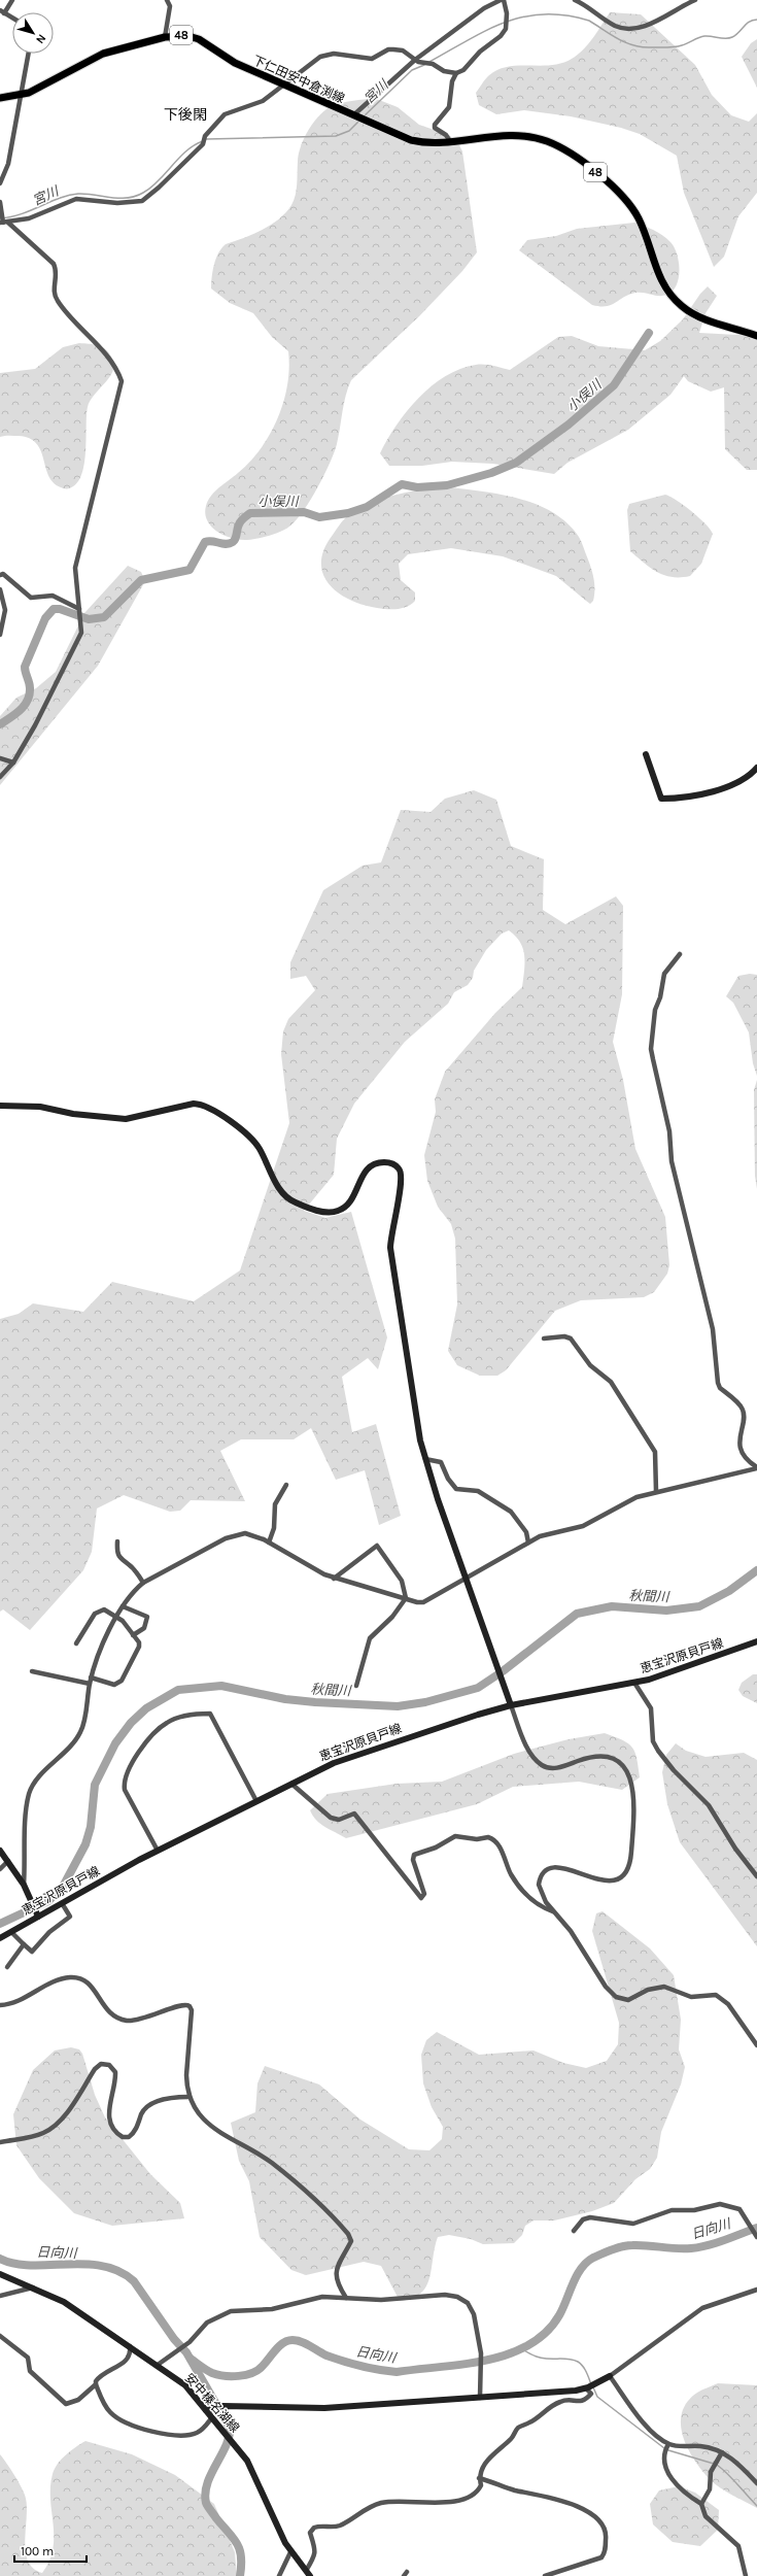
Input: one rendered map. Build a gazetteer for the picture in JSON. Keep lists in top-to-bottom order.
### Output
{
  "streets": {
    "main road": ["48", "下仁田安中倉渕線"],
    "street": ["恵宝沢原貝戸線", "安中榛名湖線"]
  },
  "districts": ["下後閑"],
  "water": [
    "宮川",
    "小俣川",
    "秋間川",
    "日向川"
  ],
  "scale_bar": "100 m",
  "north": "bottom right"
}
